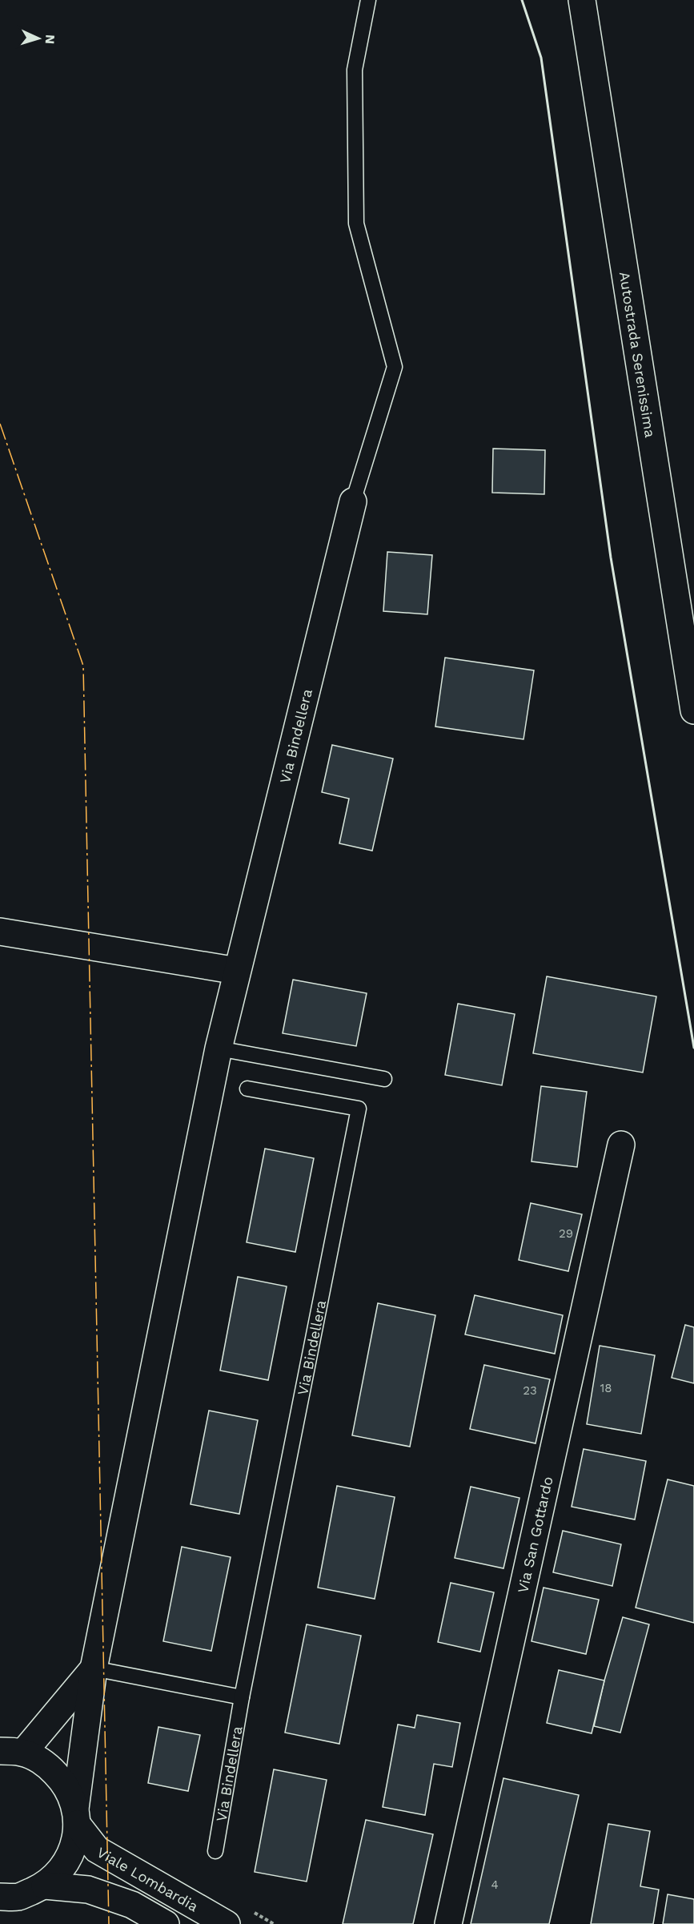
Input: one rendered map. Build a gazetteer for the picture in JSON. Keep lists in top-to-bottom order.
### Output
{
  "streets": {
    "main road": [
      "Autostrada Serenissima",
      "Via Bindellera",
      "Via San Gottardo",
      "Viale Lombardia"
    ]
  },
  "crossings": [
    ["Via Bindellera", "Viale Lombardia"]
  ],
  "house_numbers": [
    "29",
    "18",
    "23",
    "4"
  ],
  "north": "right"
}
